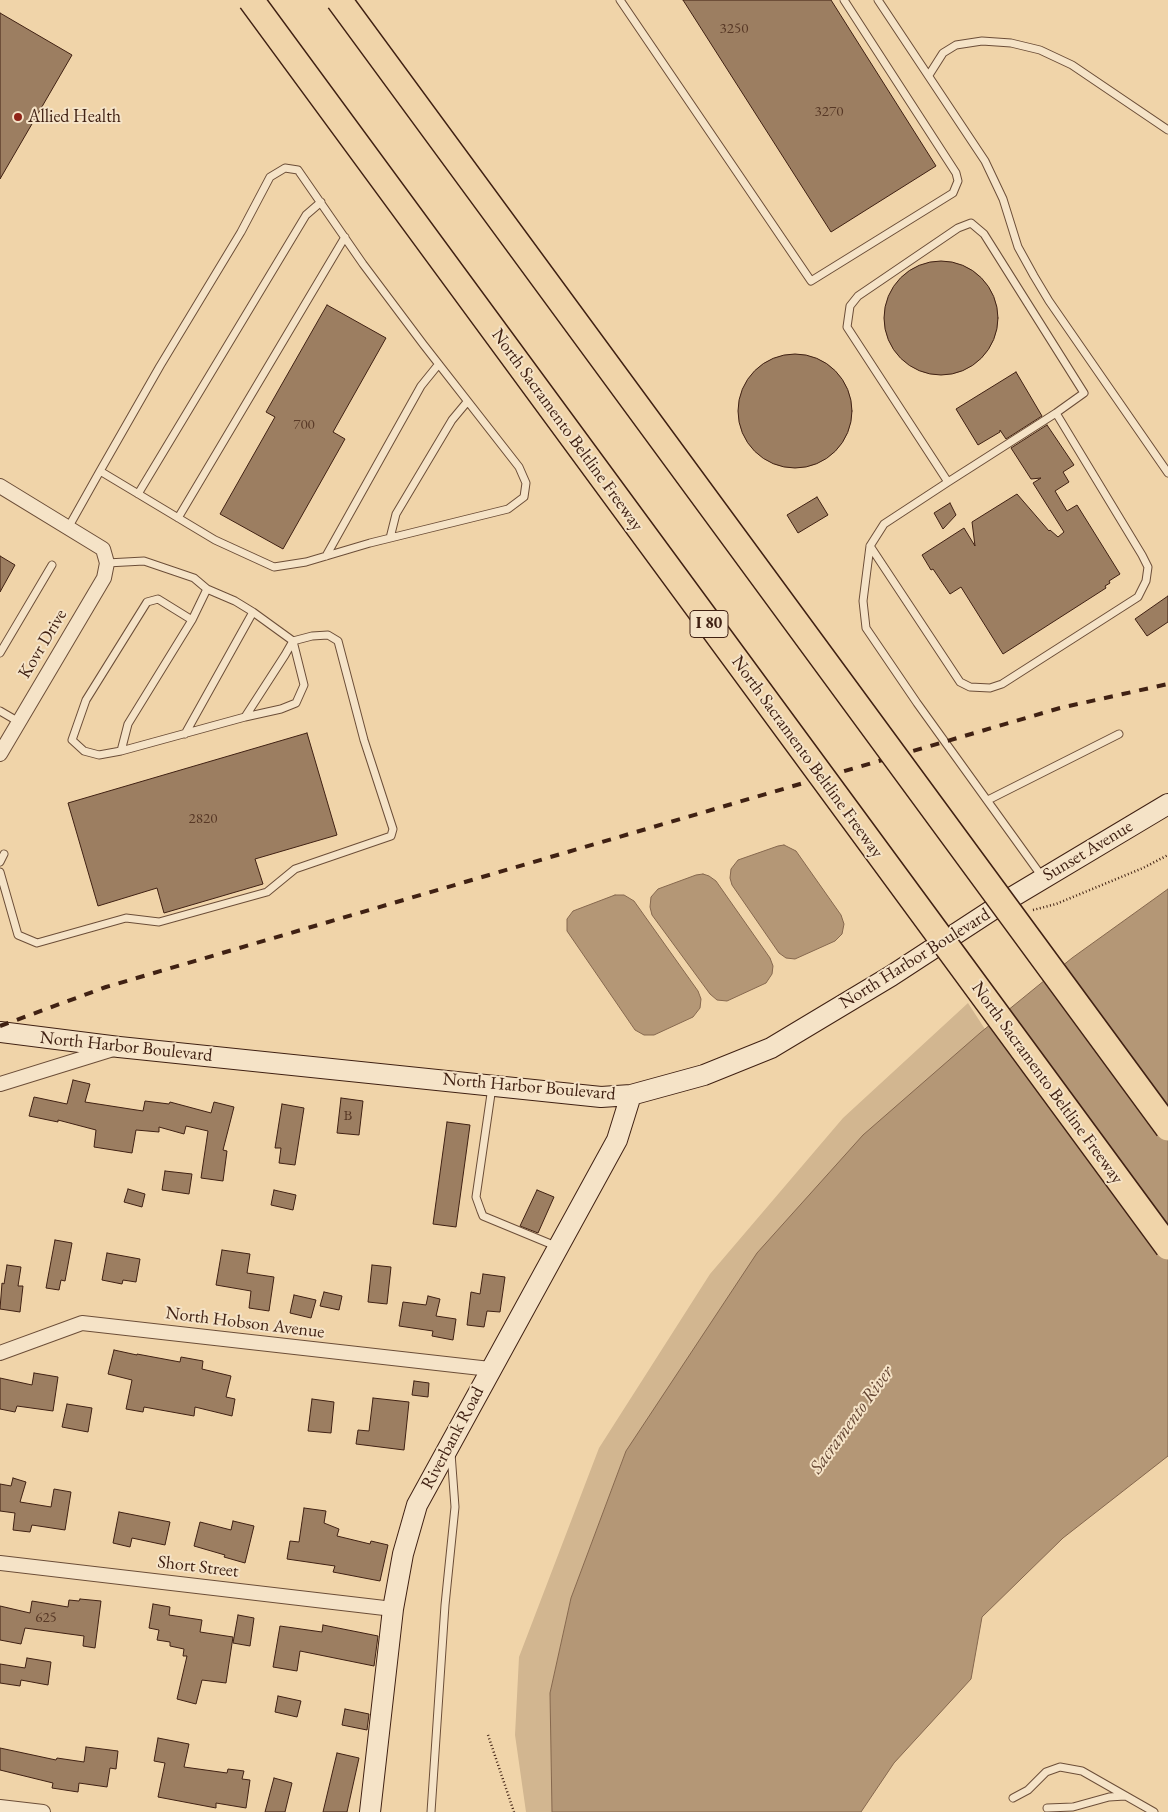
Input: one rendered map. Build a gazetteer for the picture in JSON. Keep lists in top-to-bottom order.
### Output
{
  "streets": {
    "highway": ["North Sacramento Beltline Freeway", "I 80"],
    "main road": ["Sunset Avenue", "North Harbor Boulevard", "Riverbank Road"],
    "street": ["Kovr Drive", "North Hobson Avenue", "Short Street"]
  },
  "crossings": [
    ["Sunset Avenue", "North Harbor Boulevard"],
    ["North Harbor Boulevard", "Riverbank Road"],
    ["North Hobson Avenue", "Riverbank Road"],
    ["Riverbank Road", "Short Street"]
  ],
  "water": ["Sacramento River"],
  "places": ["Allied Health"],
  "house_numbers": [
    "3250",
    "3270",
    "700",
    "2820",
    "B",
    "625"
  ]
}
